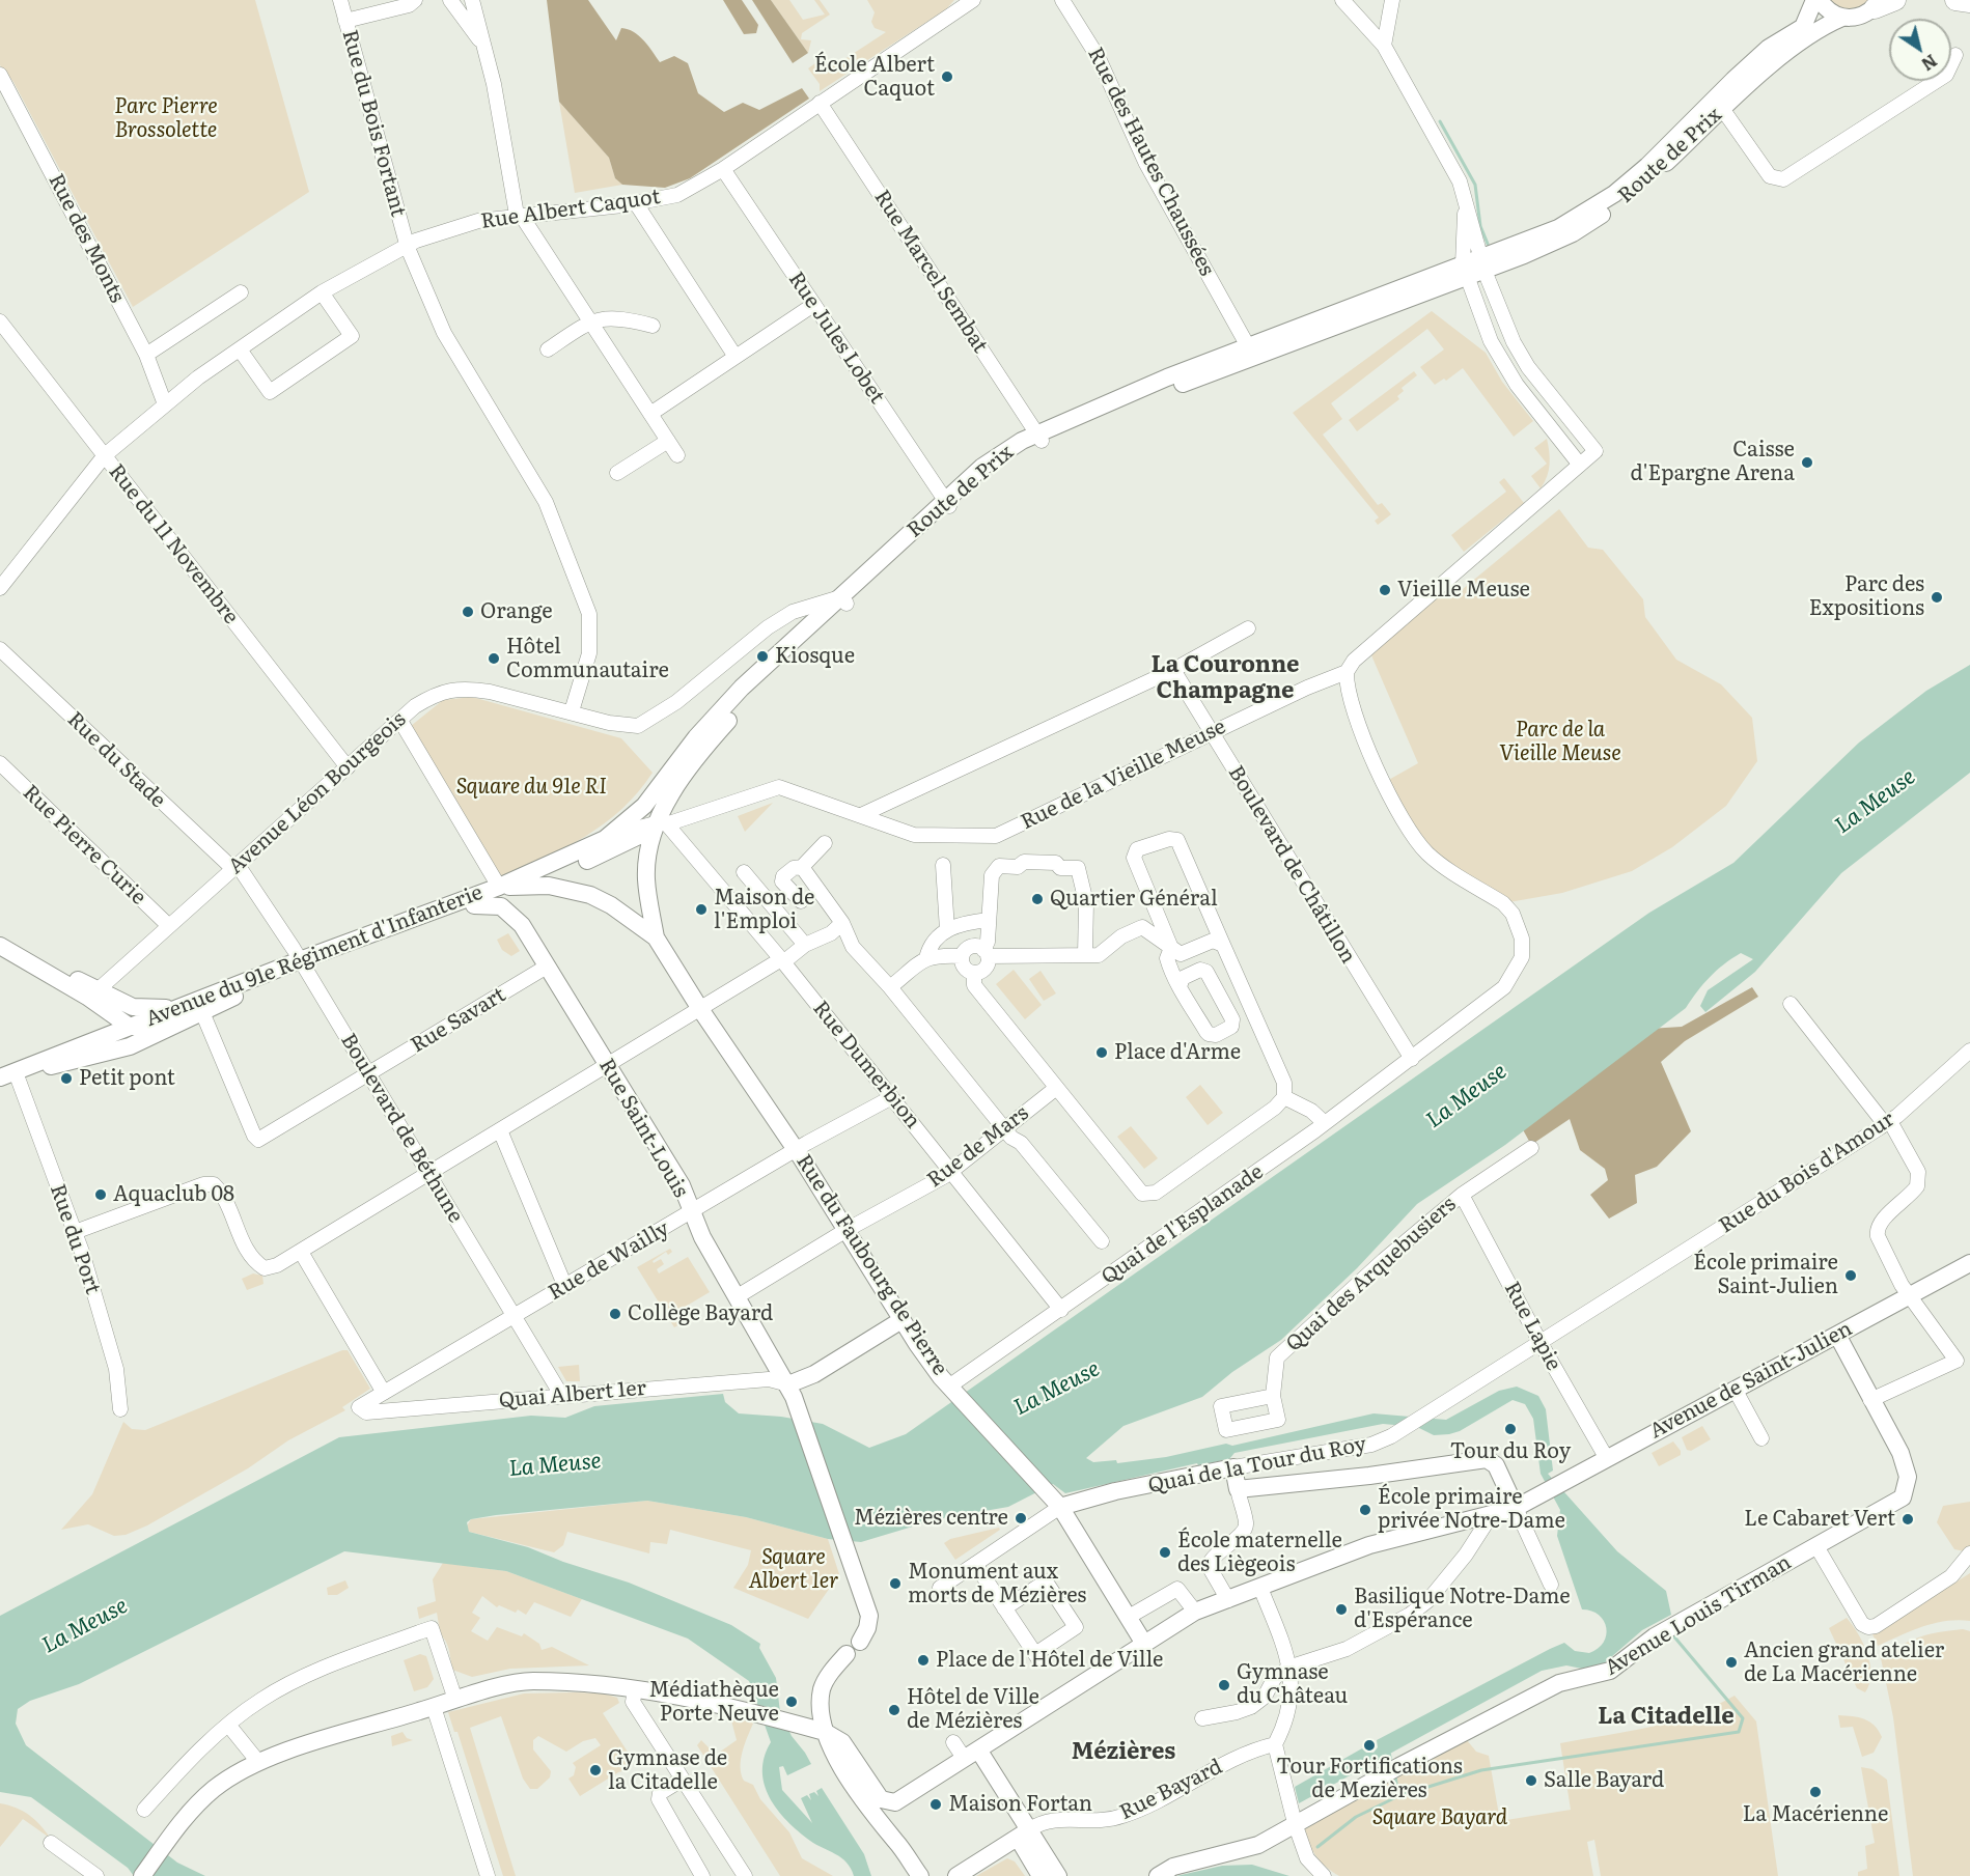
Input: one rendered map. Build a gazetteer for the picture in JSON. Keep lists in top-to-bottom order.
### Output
{
  "streets": {
    "main road": [
      "Route de Prix",
      "Avenue du 91e Régiment d'Infanterie",
      "Rue Saint-Louis",
      "Rue du Faubourg de Pierre",
      "Avenue de Saint-Julien",
      "Quai de la Tour du Roy",
      "Avenue Louis Tirman"
    ],
    "street": [
      "Rue du Bois Fortant",
      "Rue des Hautes Chaussées",
      "Rue Albert Caquot",
      "Rue des Monts",
      "Rue Marcel Sembat",
      "Rue Jules Lobet",
      "Rue du 11 Novembre",
      "Rue du Stade",
      "Rue de la Vieille Meuse",
      "Avenue Léon Bourgeois",
      "Rue Pierre Curie",
      "Boulevard de Châtillon",
      "Rue Savart",
      "Rue Dumerbion",
      "Boulevard de Béthune",
      "Rue de Mars",
      "Rue du Bois d'Amour",
      "Quai de l'Esplanade",
      "Rue du Port",
      "Rue de Wailly",
      "Quai des Arquebusiers",
      "Rue Lapie",
      "Quai Albert 1er",
      "Rue Bayard"
    ]
  },
  "crossings": [
    ["Rue du Bois Fortant", "Rue Albert Caquot"],
    ["Rue du Bois Fortant", "Avenue Léon Bourgeois"],
    ["Route de Prix", "Rue des Hautes Chaussées"],
    ["Route de Prix", "Rue Marcel Sembat"],
    ["Route de Prix", "Rue Jules Lobet"],
    ["Route de Prix", "Rue de la Vieille Meuse"],
    ["Route de Prix", "Avenue Léon Bourgeois"],
    ["Route de Prix", "Avenue du 91e Régiment d'Infanterie"],
    ["Route de Prix", "Rue Dumerbion"],
    ["Rue Albert Caquot", "Rue des Monts"],
    ["Rue Albert Caquot", "Rue Marcel Sembat"],
    ["Rue Albert Caquot", "Rue Jules Lobet"],
    ["Rue Albert Caquot", "Rue du 11 Novembre"],
    ["Rue du 11 Novembre", "Avenue Léon Bourgeois"],
    ["Rue du Stade", "Avenue Léon Bourgeois"],
    ["Rue du Stade", "Boulevard de Béthune"],
    ["Rue de la Vieille Meuse", "Boulevard de Châtillon"],
    ["Rue de la Vieille Meuse", "Rue Dumerbion"],
    ["Rue de la Vieille Meuse", "Quai de l'Esplanade"],
    ["Avenue Léon Bourgeois", "Rue Pierre Curie"],
    ["Avenue Léon Bourgeois", "Boulevard de Béthune"],
    ["Boulevard de Châtillon", "Quai de l'Esplanade"],
    ["Avenue du 91e Régiment d'Infanterie", "Rue Savart"],
    ["Avenue du 91e Régiment d'Infanterie", "Boulevard de Béthune"],
    ["Avenue du 91e Régiment d'Infanterie", "Rue Saint-Louis"],
    ["Avenue du 91e Régiment d'Infanterie", "Rue du Port"],
    ["Avenue du 91e Régiment d'Infanterie", "Rue du Faubourg de Pierre"],
    ["Rue Savart", "Boulevard de Béthune"],
    ["Rue Savart", "Rue Saint-Louis"],
    ["Rue Dumerbion", "Rue de Mars"],
    ["Rue Dumerbion", "Quai de l'Esplanade"],
    ["Rue Dumerbion", "Rue de Wailly"],
    ["Boulevard de Béthune", "Rue de Wailly"],
    ["Boulevard de Béthune", "Quai Albert 1er"],
    ["Rue Saint-Louis", "Rue de Mars"],
    ["Rue Saint-Louis", "Rue de Wailly"],
    ["Rue Saint-Louis", "Quai Albert 1er"],
    ["Rue de Mars", "Rue du Faubourg de Pierre"],
    ["Rue du Bois d'Amour", "Rue Lapie"],
    ["Rue du Bois d'Amour", "Quai de la Tour du Roy"],
    ["Quai de l'Esplanade", "Rue du Faubourg de Pierre"],
    ["Rue de Wailly", "Rue du Faubourg de Pierre"],
    ["Rue de Wailly", "Quai Albert 1er"],
    ["Rue du Faubourg de Pierre", "Avenue de Saint-Julien"],
    ["Rue du Faubourg de Pierre", "Quai de la Tour du Roy"],
    ["Quai des Arquebusiers", "Rue Lapie"],
    ["Rue Lapie", "Avenue de Saint-Julien"],
    ["Rue Lapie", "Quai de la Tour du Roy"]
  ],
  "districts": ["La Couronne Champagne", "La Citadelle", "Mézières"],
  "water": ["La Meuse"],
  "parks": [
    "Parc Pierre Brossolette",
    "Parc de la Vieille Meuse",
    "Square du 91e RI",
    "Square Albert 1er",
    "Square Bayard"
  ],
  "places": [
    "École Albert Caquot",
    "Caisse d'Epargne Arena",
    "Vieille Meuse",
    "Parc des Expositions",
    "Orange",
    "Kiosque",
    "Hôtel Communautaire",
    "Quartier Général",
    "Maison de l'Emploi",
    "Place d'Arme",
    "Petit pont",
    "Aquaclub 08",
    "École primaire Saint-Julien",
    "Collège Bayard",
    "Tour du Roy",
    "École primaire privée Notre-Dame",
    "Mézières centre",
    "Le Cabaret Vert",
    "École maternelle des Liègeois",
    "Monument aux morts de Mézières",
    "Basilique Notre-Dame d'Espérance",
    "Place de l'Hôtel de Ville",
    "Ancien grand atelier de La Macérienne",
    "Gymnase du Château",
    "Médiathèque Porte Neuve",
    "Hôtel de Ville de Mézières",
    "Tour Fortifications de Mezières",
    "Gymnase de la Citadelle",
    "Salle Bayard",
    "La Macérienne",
    "Maison Fortan"
  ],
  "north": "bottom right"
}
